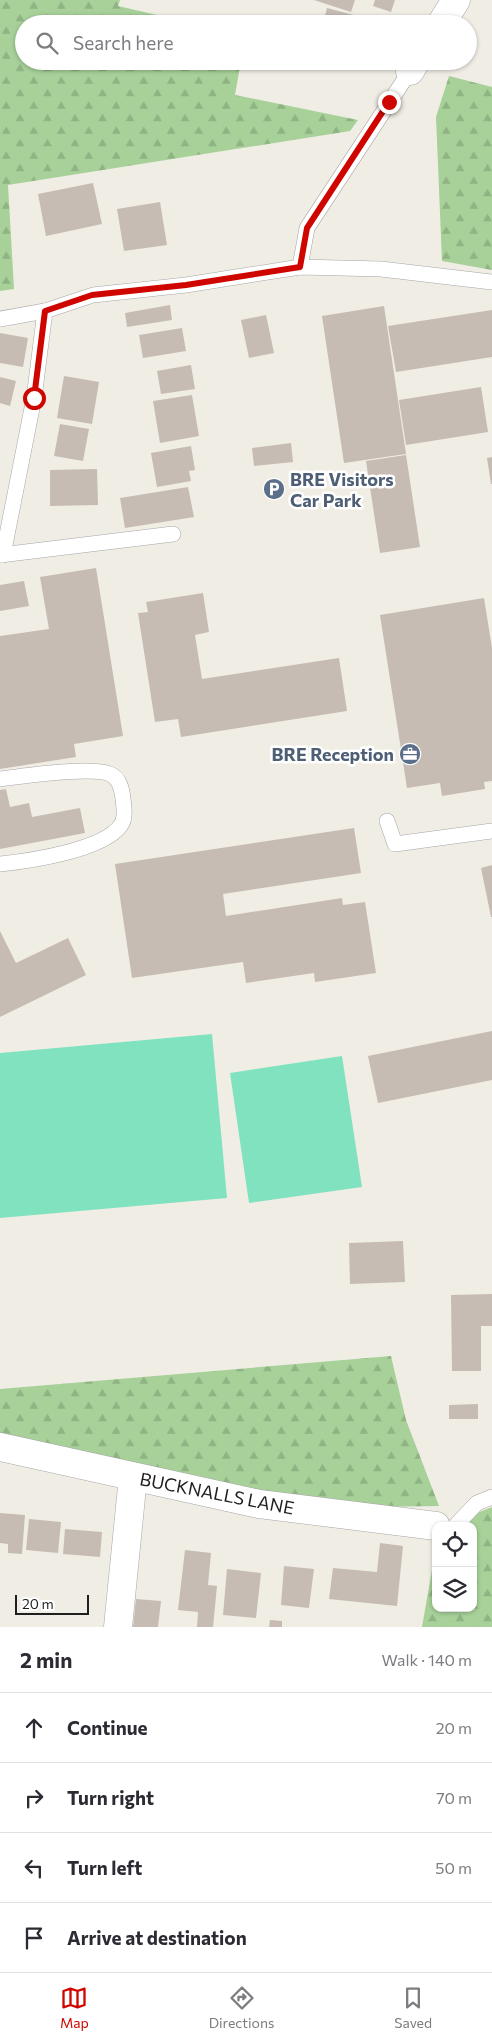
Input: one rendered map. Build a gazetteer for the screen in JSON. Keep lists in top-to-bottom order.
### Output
{
  "streets": {
    "street": ["BUCKNALLS LANE"]
  },
  "places": {
    "parking": ["BRE Visitors Car Park"],
    "office": ["BRE Reception"]
  },
  "scale_bar": "20 m",
  "page": {
    "search": "Search here",
    "scale": "20 m",
    "heading": ["2 min", "Walk · 140 m"],
    "list": [
      ["Continue", "20 m"],
      ["Turn right", "70 m"],
      ["Turn left", "50 m"],
      "Arrive at destination"
    ],
    "nav": ["Map", "Directions", "Saved"]
  }
}
